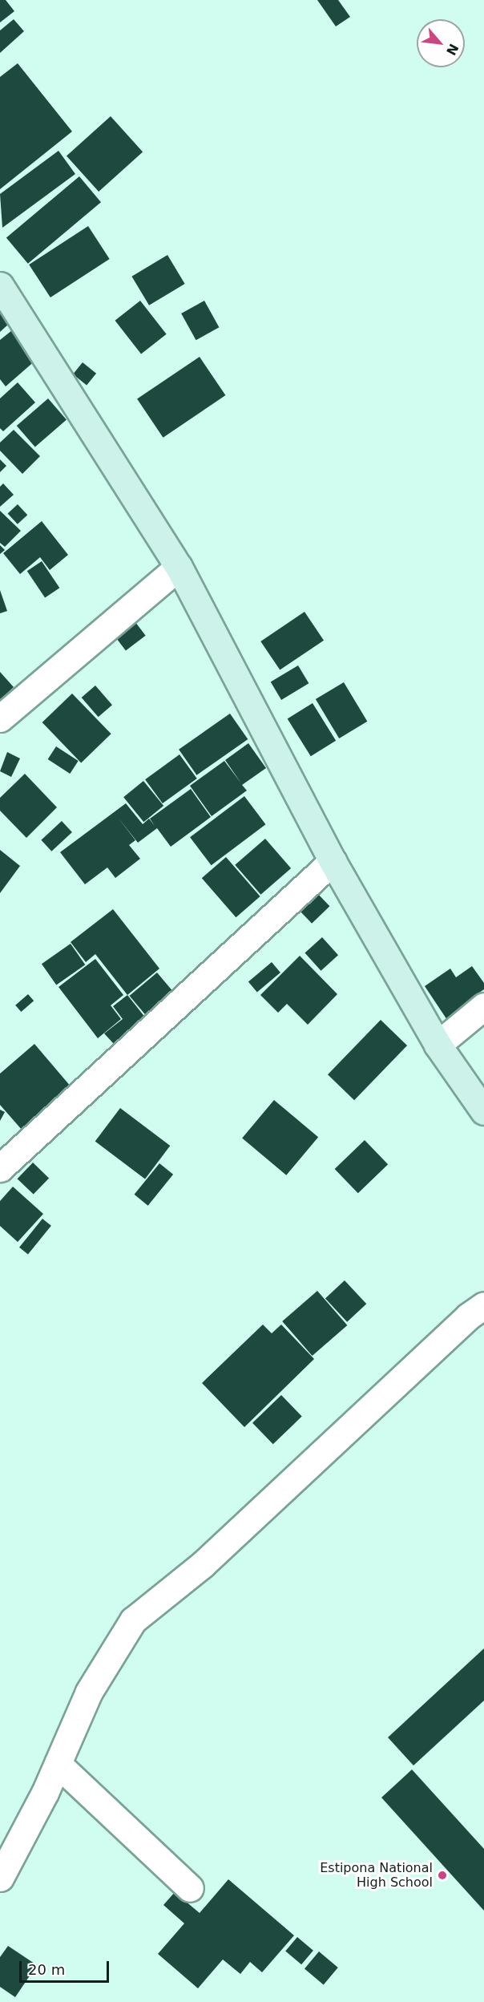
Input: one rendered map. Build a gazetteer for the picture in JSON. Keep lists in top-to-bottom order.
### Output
{
  "places": ["Estipona National High School"],
  "scale_bar": "20 m",
  "north": "bottom right"
}
